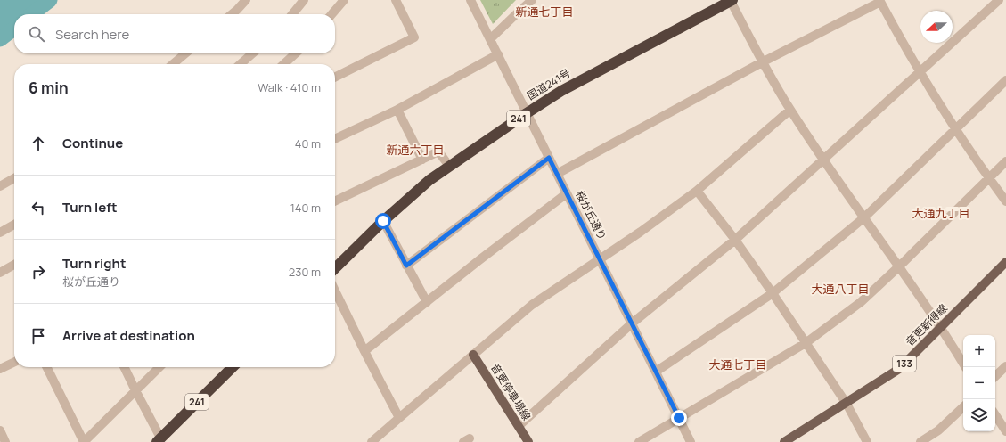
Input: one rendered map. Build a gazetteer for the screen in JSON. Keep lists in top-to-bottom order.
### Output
{
  "streets": {
    "highway": ["国道241号", "241"],
    "main road": ["音更新得線", "133", "音更停車場線"],
    "street": ["桜が丘通り"]
  },
  "crossings": [
    ["国道241号", "桜が丘通り"]
  ],
  "districts": [
    "新通七丁目",
    "新通六丁目",
    "大通九丁目",
    "大通八丁目",
    "大通七丁目"
  ],
  "north": "left",
  "page": {
    "search": "Search here",
    "heading": ["6 min", "Walk · 410 m"],
    "list": [
      ["Continue", "40 m"],
      ["Turn left", "140 m"],
      ["Turn right", "桜が丘通り", "230 m"],
      "Arrive at destination"
    ],
    "map_buttons": ["+", "−"]
  }
}
